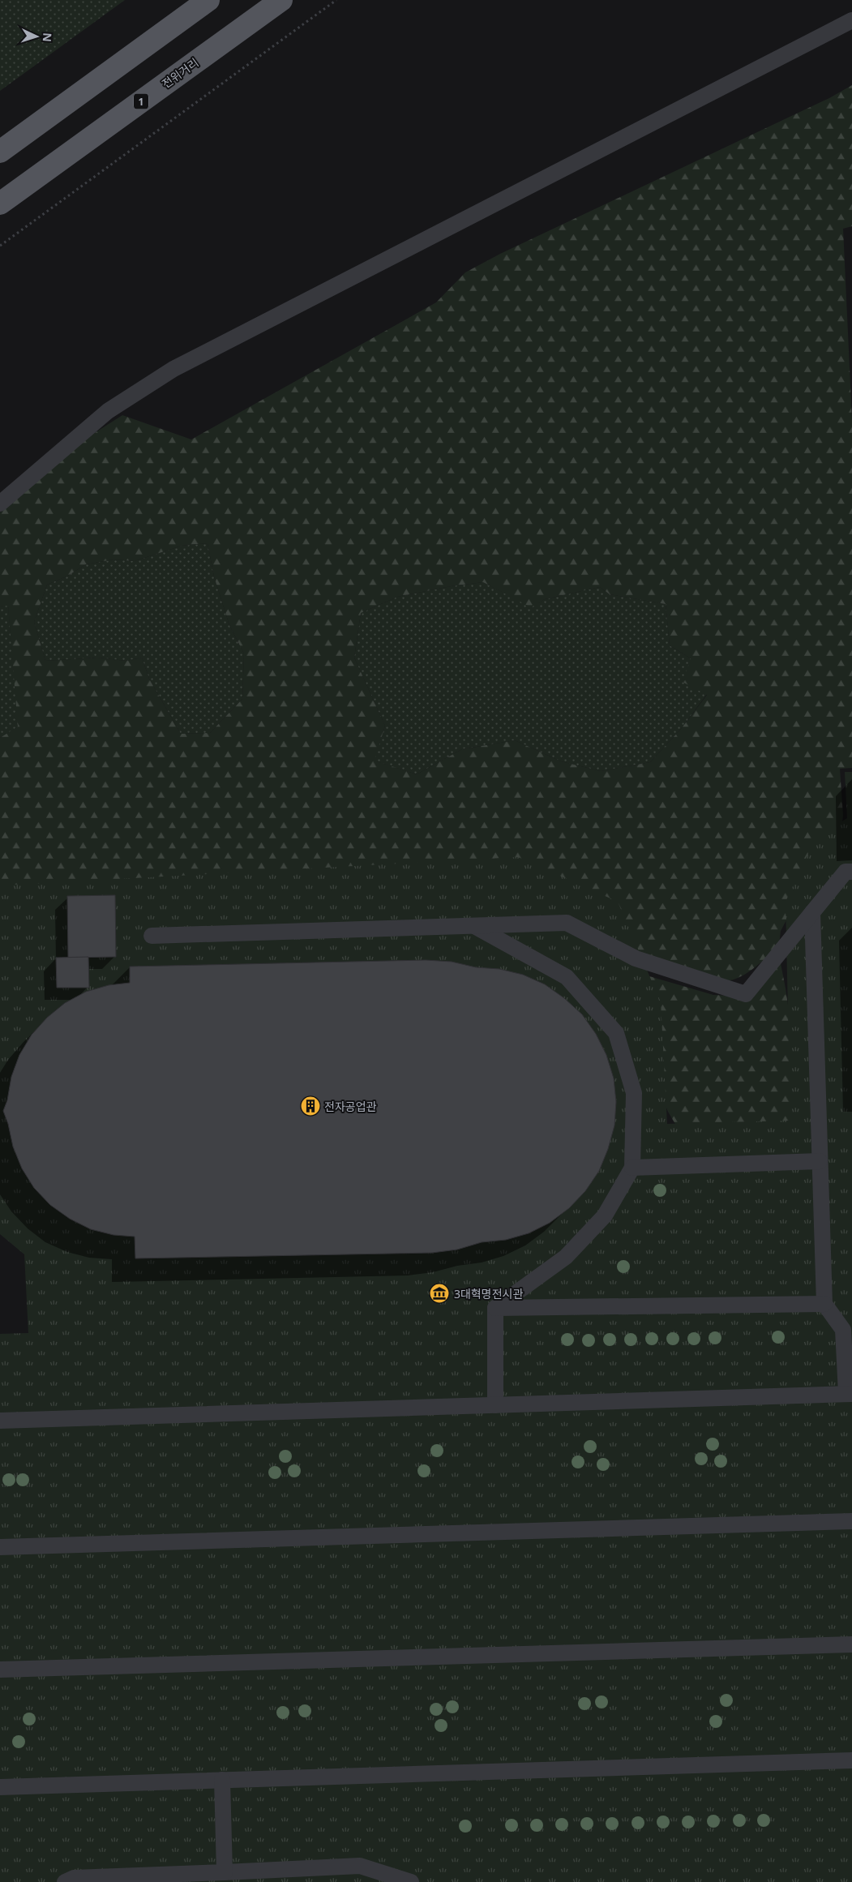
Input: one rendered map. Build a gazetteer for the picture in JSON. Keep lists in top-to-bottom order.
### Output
{
  "streets": {
    "main road": ["전위거리", "1"]
  },
  "places": {
    "building": ["전자공업관"],
    "museum": ["3대혁명전시관"]
  },
  "north": "right"
}
